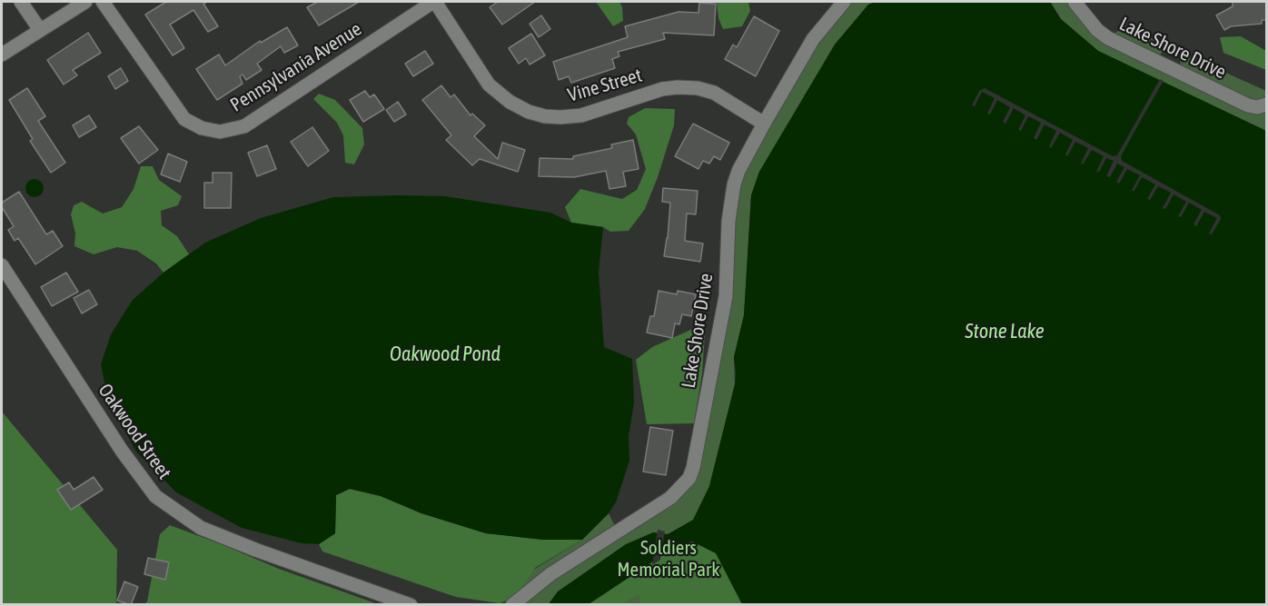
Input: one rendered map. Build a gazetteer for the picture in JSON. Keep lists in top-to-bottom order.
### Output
{
  "streets": {
    "street": [
      "Lake Shore Drive",
      "Pennsylvania Avenue",
      "Vine Street",
      "Oakwood Street"
    ]
  },
  "crossings": [
    ["Lake Shore Drive", "Vine Street"],
    ["Pennsylvania Avenue", "Vine Street"]
  ],
  "water": ["Stone Lake", "Oakwood Pond"],
  "parks": ["Soldiers Memorial Park"]
}
